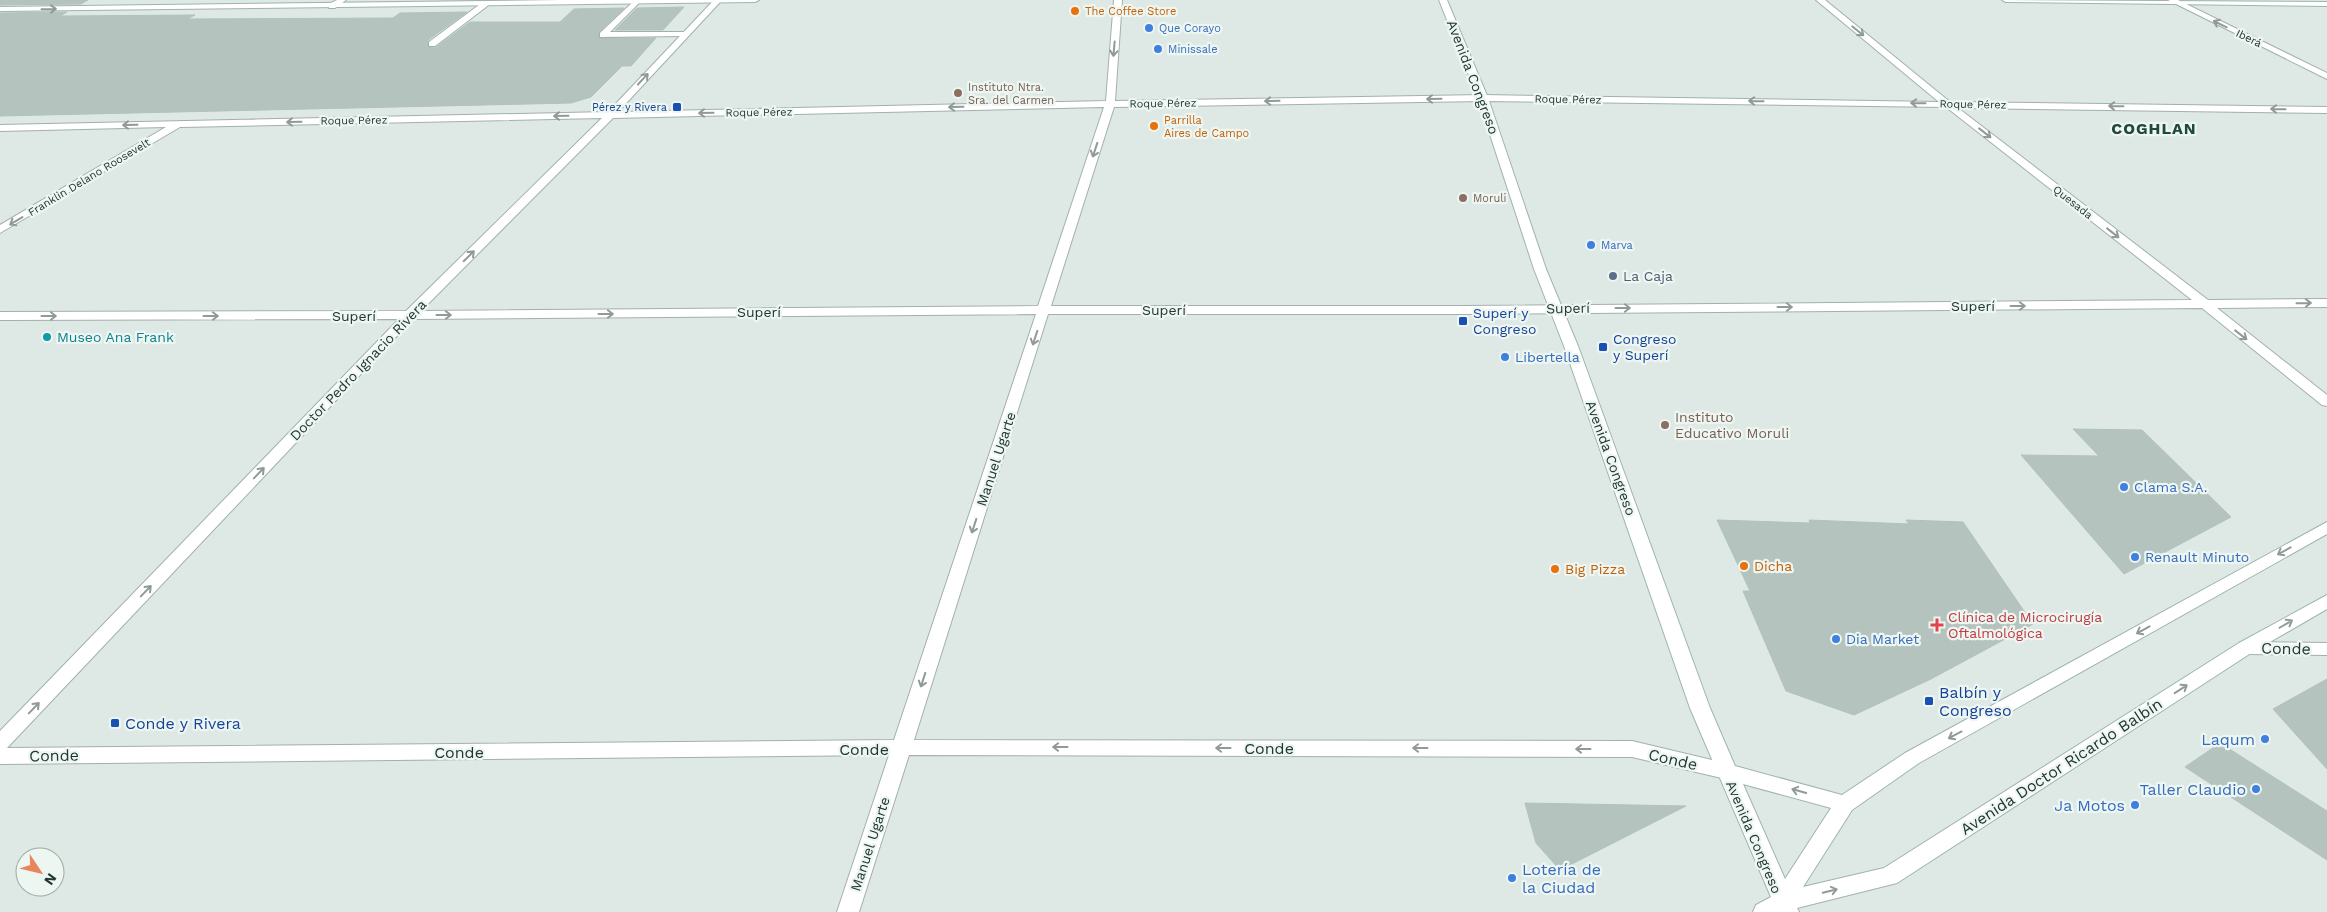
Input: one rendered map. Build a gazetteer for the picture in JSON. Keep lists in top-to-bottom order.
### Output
{
  "streets": {
    "street": [
      "Iberá",
      "Avenida Congreso",
      "Roque Pérez",
      "Franklin Delano Roosevelt",
      "Quesada",
      "Superí",
      "Doctor Pedro Ignacio Rivera",
      "Manuel Ugarte",
      "Conde",
      "Avenida Doctor Ricardo Balbín"
    ]
  },
  "crossings": [
    ["Avenida Congreso", "Roque Pérez"],
    ["Avenida Congreso", "Superí"],
    ["Avenida Congreso", "Conde"],
    ["Avenida Congreso", "Avenida Doctor Ricardo Balbín"],
    ["Roque Pérez", "Franklin Delano Roosevelt"],
    ["Roque Pérez", "Quesada"],
    ["Roque Pérez", "Doctor Pedro Ignacio Rivera"],
    ["Roque Pérez", "Manuel Ugarte"],
    ["Quesada", "Superí"],
    ["Superí", "Doctor Pedro Ignacio Rivera"],
    ["Superí", "Manuel Ugarte"],
    ["Manuel Ugarte", "Conde"],
    ["Conde", "Avenida Doctor Ricardo Balbín"]
  ],
  "one_way": [
    "Franklin Delano Roosevelt",
    "Quesada",
    "Superí",
    "Doctor Pedro Ignacio Rivera",
    "Manuel Ugarte",
    "Conde"
  ],
  "districts": ["COGHLAN"],
  "places": {
    "other": [
      "The Coffee Store",
      "Que Corayo",
      "Minissale",
      "Instituto Ntra. Sra. del Carmen",
      "Parrilla Aires de Campo",
      "Moruli",
      "Marva",
      "La Caja",
      "Museo Ana Frank",
      "Libertella",
      "Instituto Educativo Moruli",
      "Clama S.A.",
      "Renault Minuto",
      "Dicha",
      "Big Pizza",
      "Dia Market",
      "Laqum",
      "Taller Claudio",
      "Ja Motos",
      "Lotería de la Ciudad"
    ],
    "transit": [
      "Pérez y Rivera",
      "Superí y Congreso",
      "Congreso y Superí",
      "Balbín y Congreso",
      "Conde y Rivera"
    ],
    "health": ["Clínica de Microcirugía Oftalmológica"]
  },
  "north": "bottom right"
}
